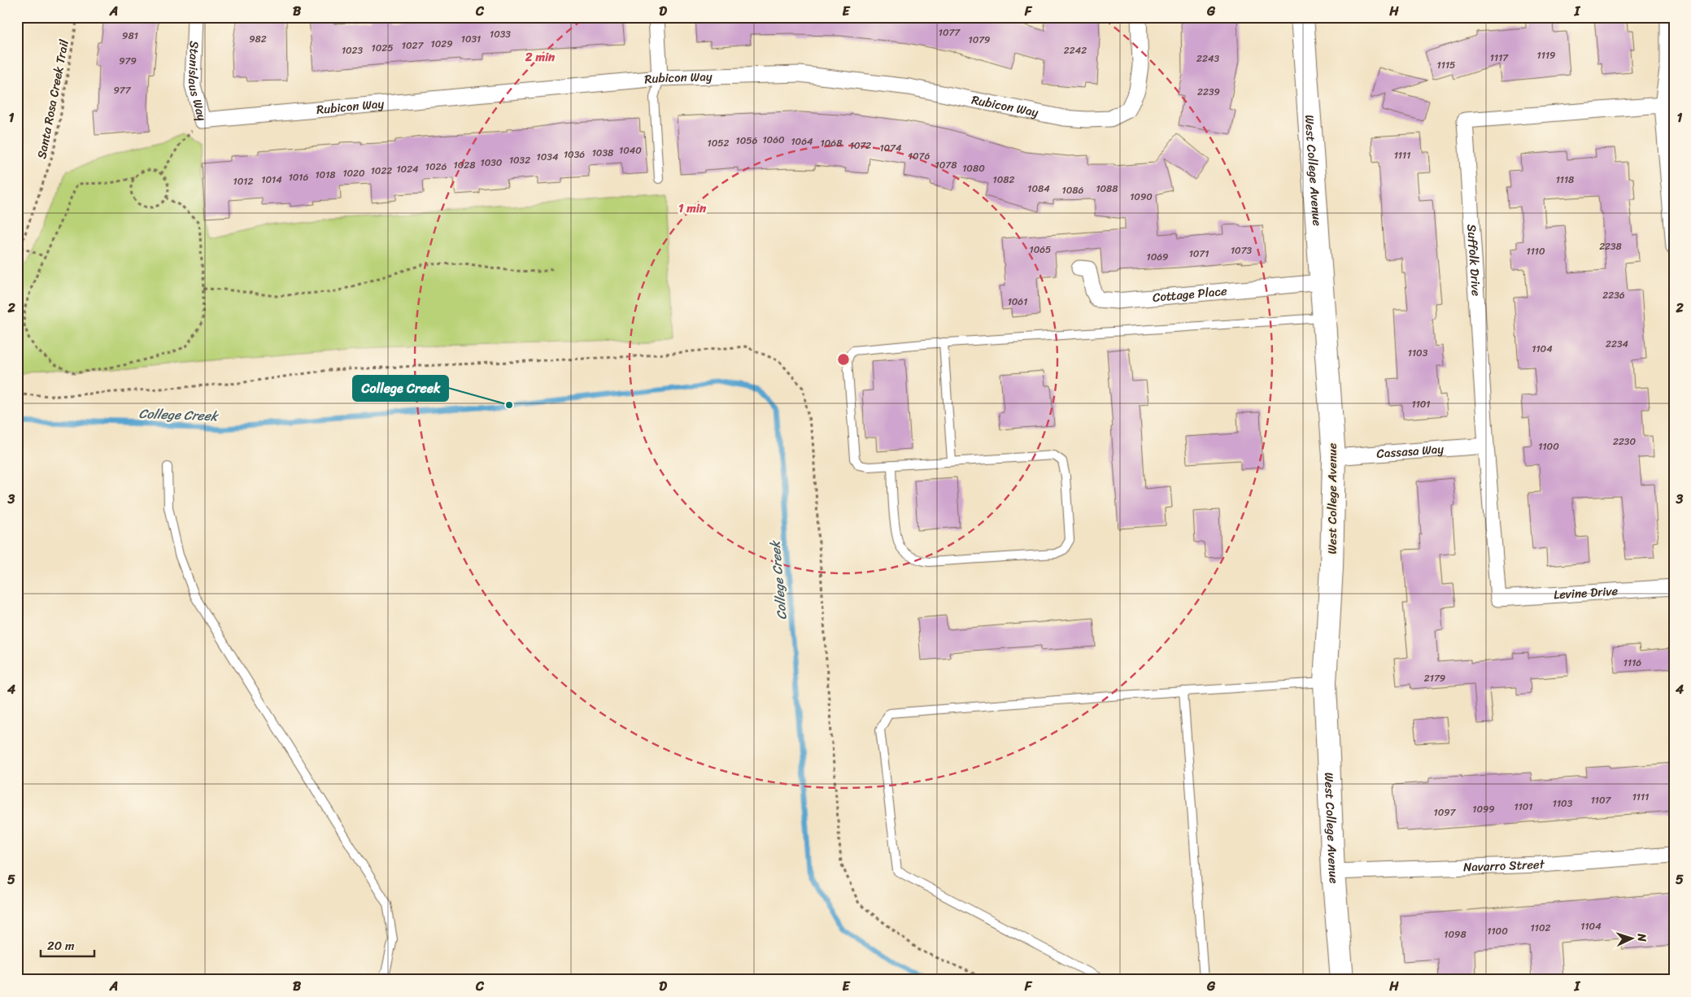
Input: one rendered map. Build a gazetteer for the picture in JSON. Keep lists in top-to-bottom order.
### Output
{
  "streets": {
    "main road": ["West College Avenue"],
    "street": [
      "Stanislaus Way",
      "Rubicon Way",
      "Suffolk Drive",
      "Cottage Place",
      "Cassasa Way",
      "Levine Drive",
      "Navarro Street"
    ],
    "path": ["Santa Rosa Creek Trail"]
  },
  "crossings": [
    ["Stanislaus Way", "Rubicon Way"],
    ["West College Avenue", "Cottage Place"],
    ["West College Avenue", "Cassasa Way"],
    ["West College Avenue", "Navarro Street"],
    ["Suffolk Drive", "Cassasa Way"],
    ["Suffolk Drive", "Levine Drive"]
  ],
  "water": ["College Creek"],
  "places": ["College Creek"],
  "house_numbers": [
    "1077",
    "1033",
    "981",
    "982",
    "1031",
    "1079",
    "1029",
    "1027",
    "1025",
    "1023",
    "2242",
    "1119",
    "1117",
    "2243",
    "979",
    "1115",
    "977",
    "2239",
    "1060",
    "1056",
    "1064",
    "1052",
    "1068",
    "1072",
    "1074",
    "1040",
    "1038",
    "1036",
    "1111",
    "1076",
    "1034",
    "1032",
    "1030",
    "1028",
    "1078",
    "1026",
    "1080",
    "1024",
    "1022",
    "1020",
    "1018",
    "1016",
    "1014",
    "1082",
    "1118",
    "1012",
    "1084",
    "1088",
    "1086",
    "1090",
    "2238",
    "1065",
    "1073",
    "1110",
    "1071",
    "1069",
    "2236",
    "1061",
    "2234",
    "1104",
    "1103",
    "1101",
    "2230",
    "1100",
    "1116",
    "2179",
    "1111",
    "1107",
    "1103",
    "1101",
    "1099",
    "1097",
    "1104",
    "1102",
    "1100",
    "1098"
  ],
  "scale_bar": "20 m",
  "north": "right",
  "grid": {
    "columns": [
      "A",
      "B",
      "C",
      "D",
      "E",
      "F",
      "G",
      "H",
      "I"
    ],
    "rows": [
      "1",
      "2",
      "3",
      "4",
      "5"
    ]
  },
  "rings": ["2 min", "1 min"]
}
